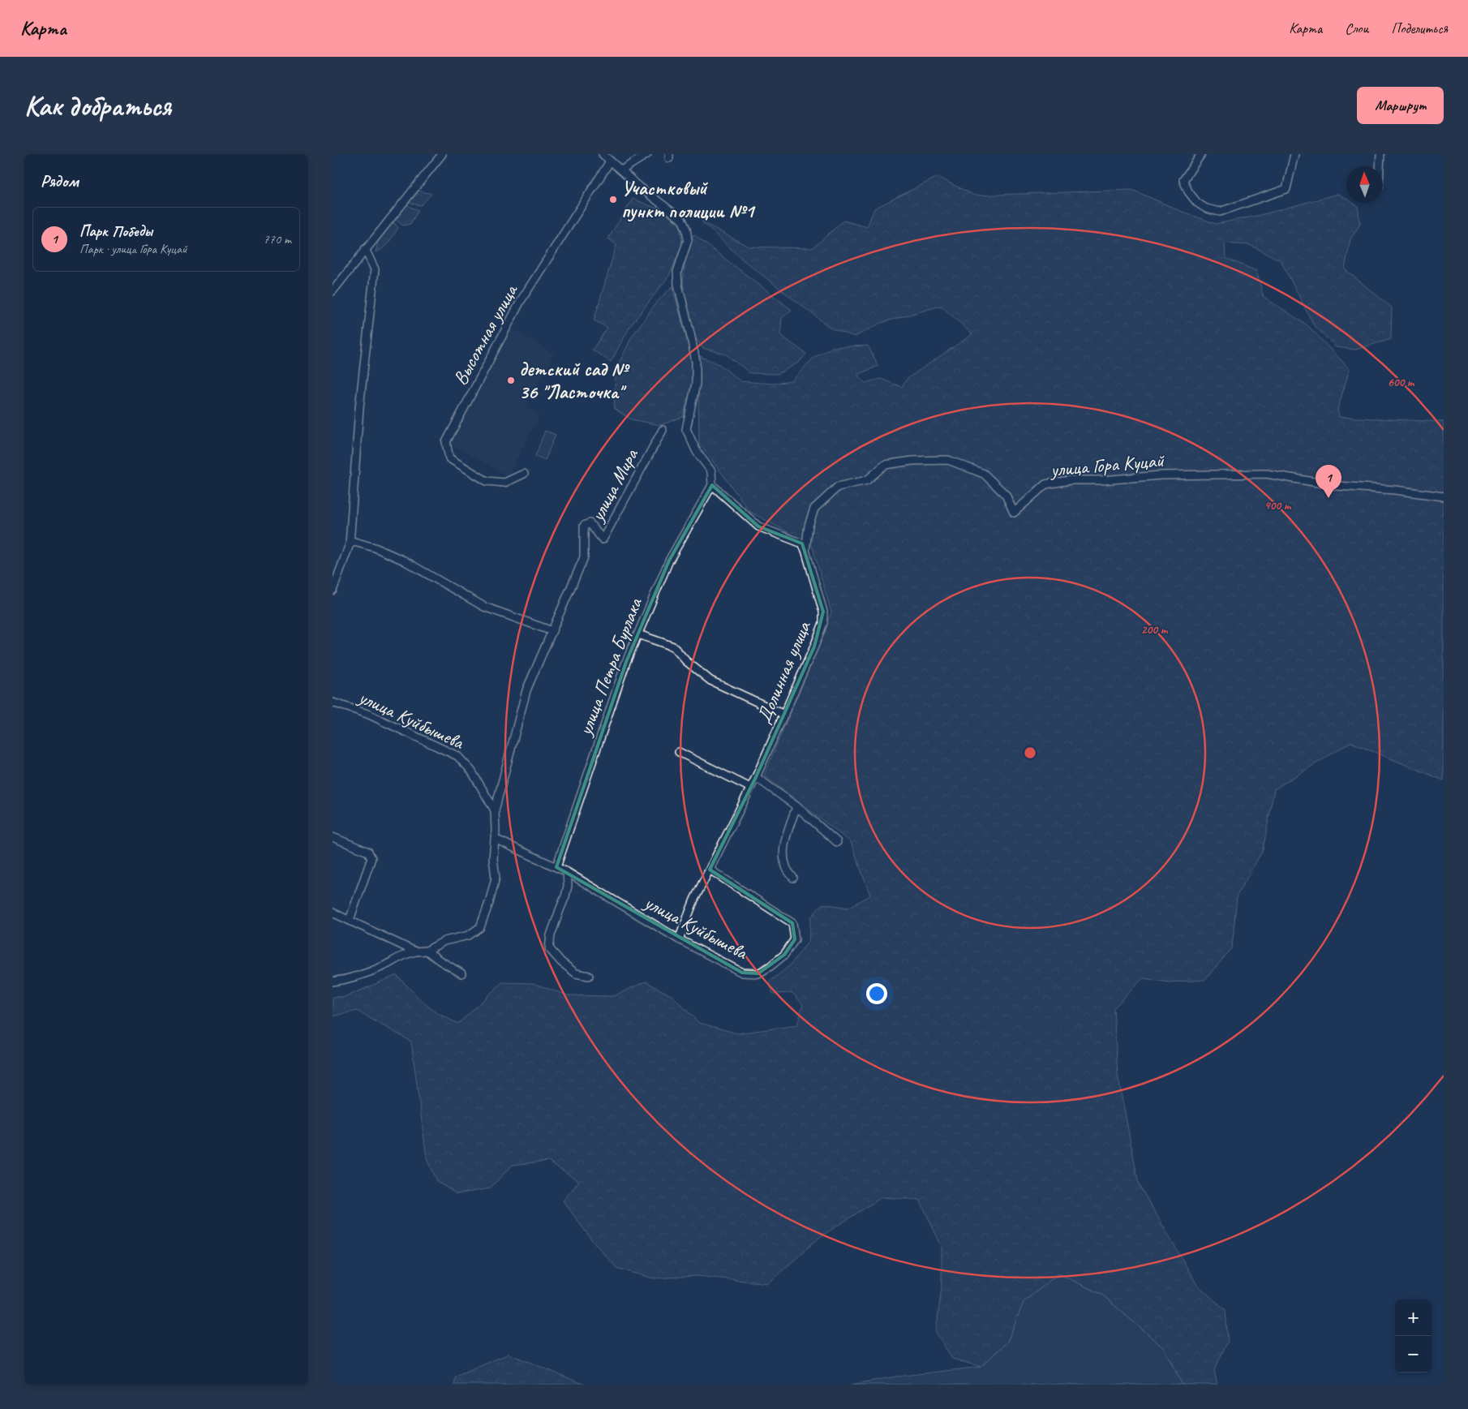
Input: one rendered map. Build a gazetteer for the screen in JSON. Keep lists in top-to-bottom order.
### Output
{
  "streets": {
    "street": [
      "Высотная улица",
      "улица Гора Куцай",
      "улица Мира",
      "улица Петра Бурлака",
      "Долинная улица",
      "улица Куйбышева"
    ]
  },
  "crossings": [
    ["улица Гора Куцай", "Долинная улица"],
    ["улица Мира", "улица Куйбышева"],
    ["улица Петра Бурлака", "улица Куйбышева"],
    ["Долинная улица", "улица Куйбышева"]
  ],
  "places": ["Участковый пункт полиции №1", "детский сад № 36 \"Ласточка\""],
  "north": "top",
  "page": {
    "header": "Карта",
    "nav": ["Карта", "Слои", "Поделиться"],
    "buttons": "Маршрут",
    "title": "Как добраться",
    "heading": "Рядом",
    "list": [
      {
        "mark": "1",
        "name": "Парк Победы",
        "note": "Парк · улица Гора Куцай",
        "value": "770 m"
      }
    ],
    "pins": "1",
    "map_buttons": ["+", "−"]
  },
  "rings": ["600 m", "400 m", "200 m"]
}
